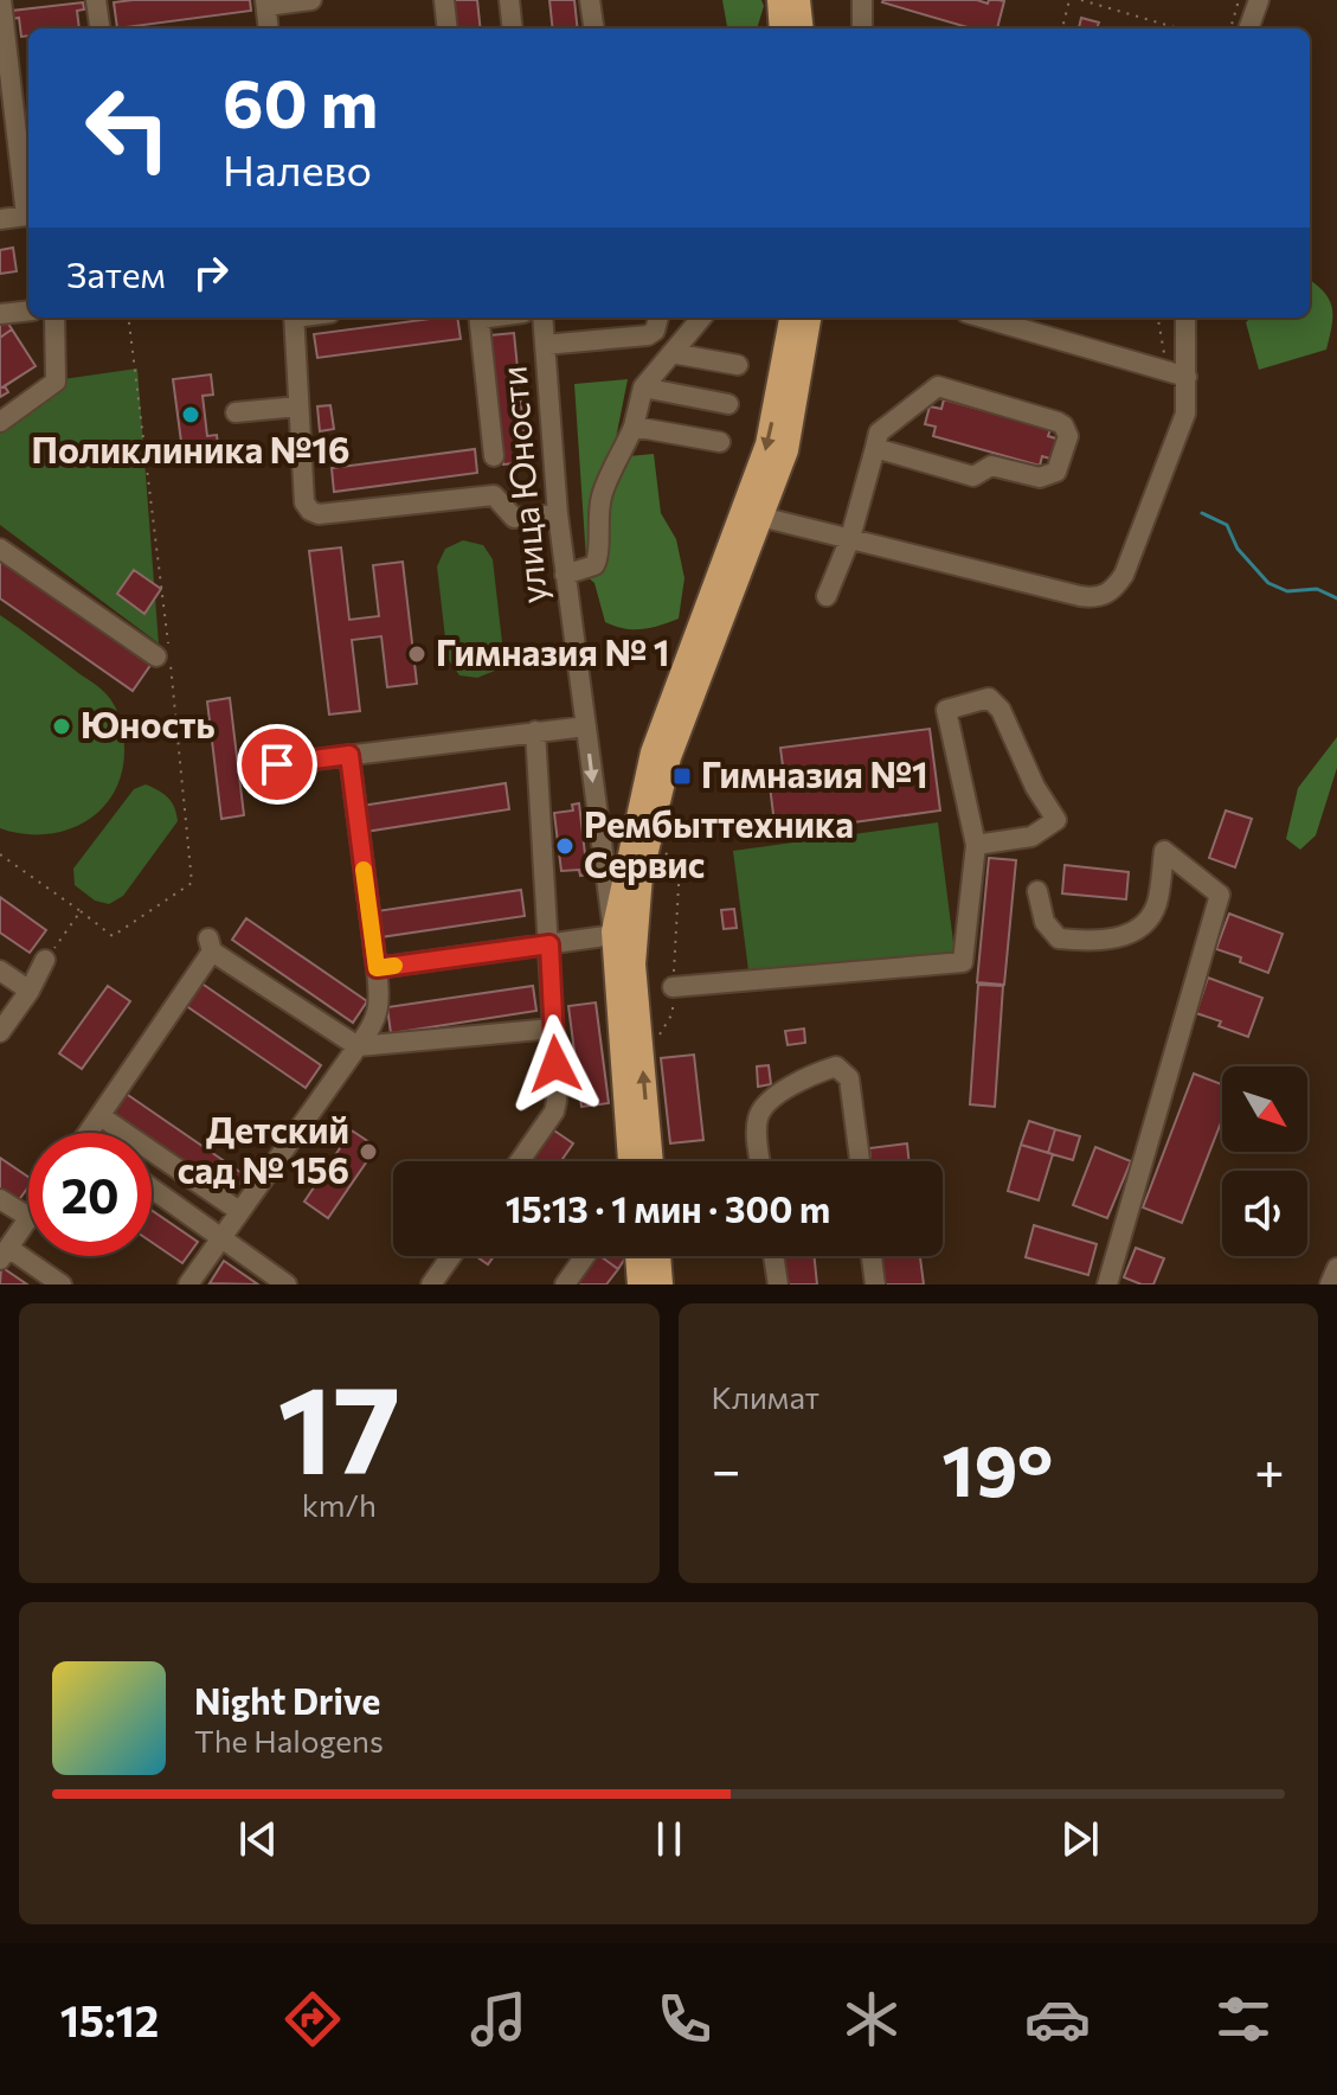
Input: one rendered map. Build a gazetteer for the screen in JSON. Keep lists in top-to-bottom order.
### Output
{
  "streets": {
    "street": ["улица Юности"]
  },
  "places": {
    "other": [
      "Поликлиника №16",
      "Гимназия № 1",
      "Юность",
      "Рембыттехника Сервис",
      "Детский сад № 156"
    ],
    "transit": ["Гимназия №1"]
  },
  "north": "bottom right",
  "page": {
    "turn": ["60 m", "Налево"],
    "then": "Затем",
    "limit": "20",
    "trip": "15:13 · 1 мин · 300 m",
    "tile": [
      ["17", "km/h"],
      "Климат"
    ],
    "heat": ["−", "19°", "+"],
    "song": ["Night Drive", "The Halogens"],
    "tabs": "15:12"
  }
}
